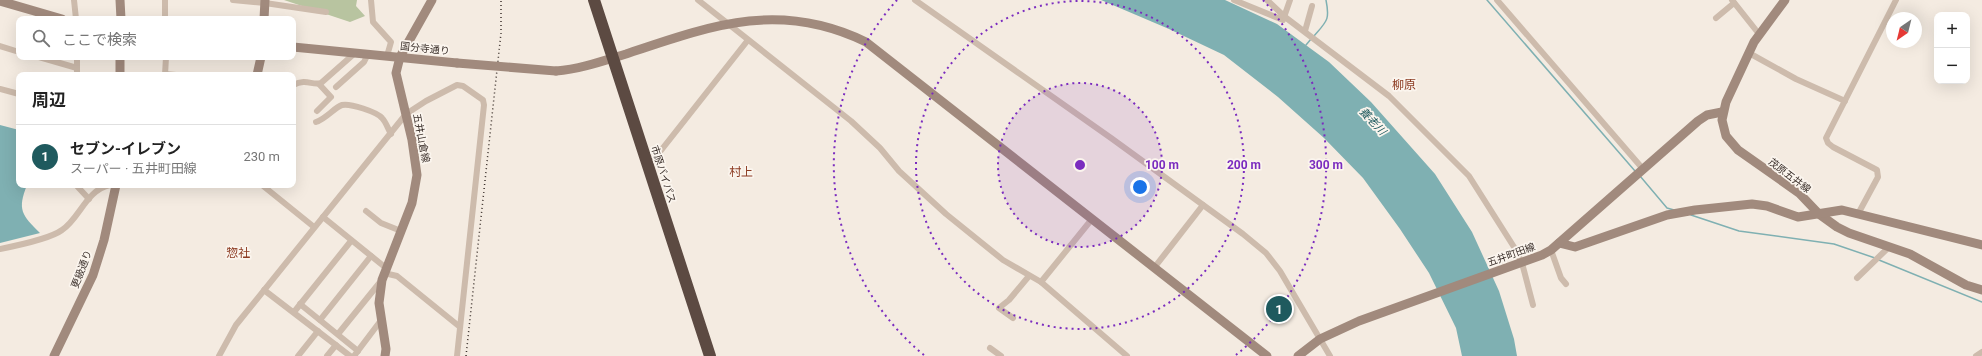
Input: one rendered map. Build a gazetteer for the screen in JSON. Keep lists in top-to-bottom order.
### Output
{
  "streets": {
    "highway": ["市原バイパス"],
    "street": [
      "国分寺通り",
      "五井山倉線",
      "茂原五井線",
      "五井町田線",
      "更級通り"
    ]
  },
  "crossings": [
    ["国分寺通り", "五井山倉線"],
    ["国分寺通り", "市原バイパス"],
    ["茂原五井線", "五井町田線"]
  ],
  "districts": ["柳原", "村上", "惣社"],
  "water": ["養老川"],
  "north": "bottom left",
  "page": {
    "map_buttons": ["+", "−"],
    "search": "ここで検索",
    "heading": "周辺",
    "list": [
      {
        "mark": "1",
        "name": "セブン-イレブン",
        "note": "スーパー · 五井町田線",
        "value": "230 m"
      }
    ],
    "pins": "1"
  },
  "rings": ["100 m", "200 m", "300 m"]
}
